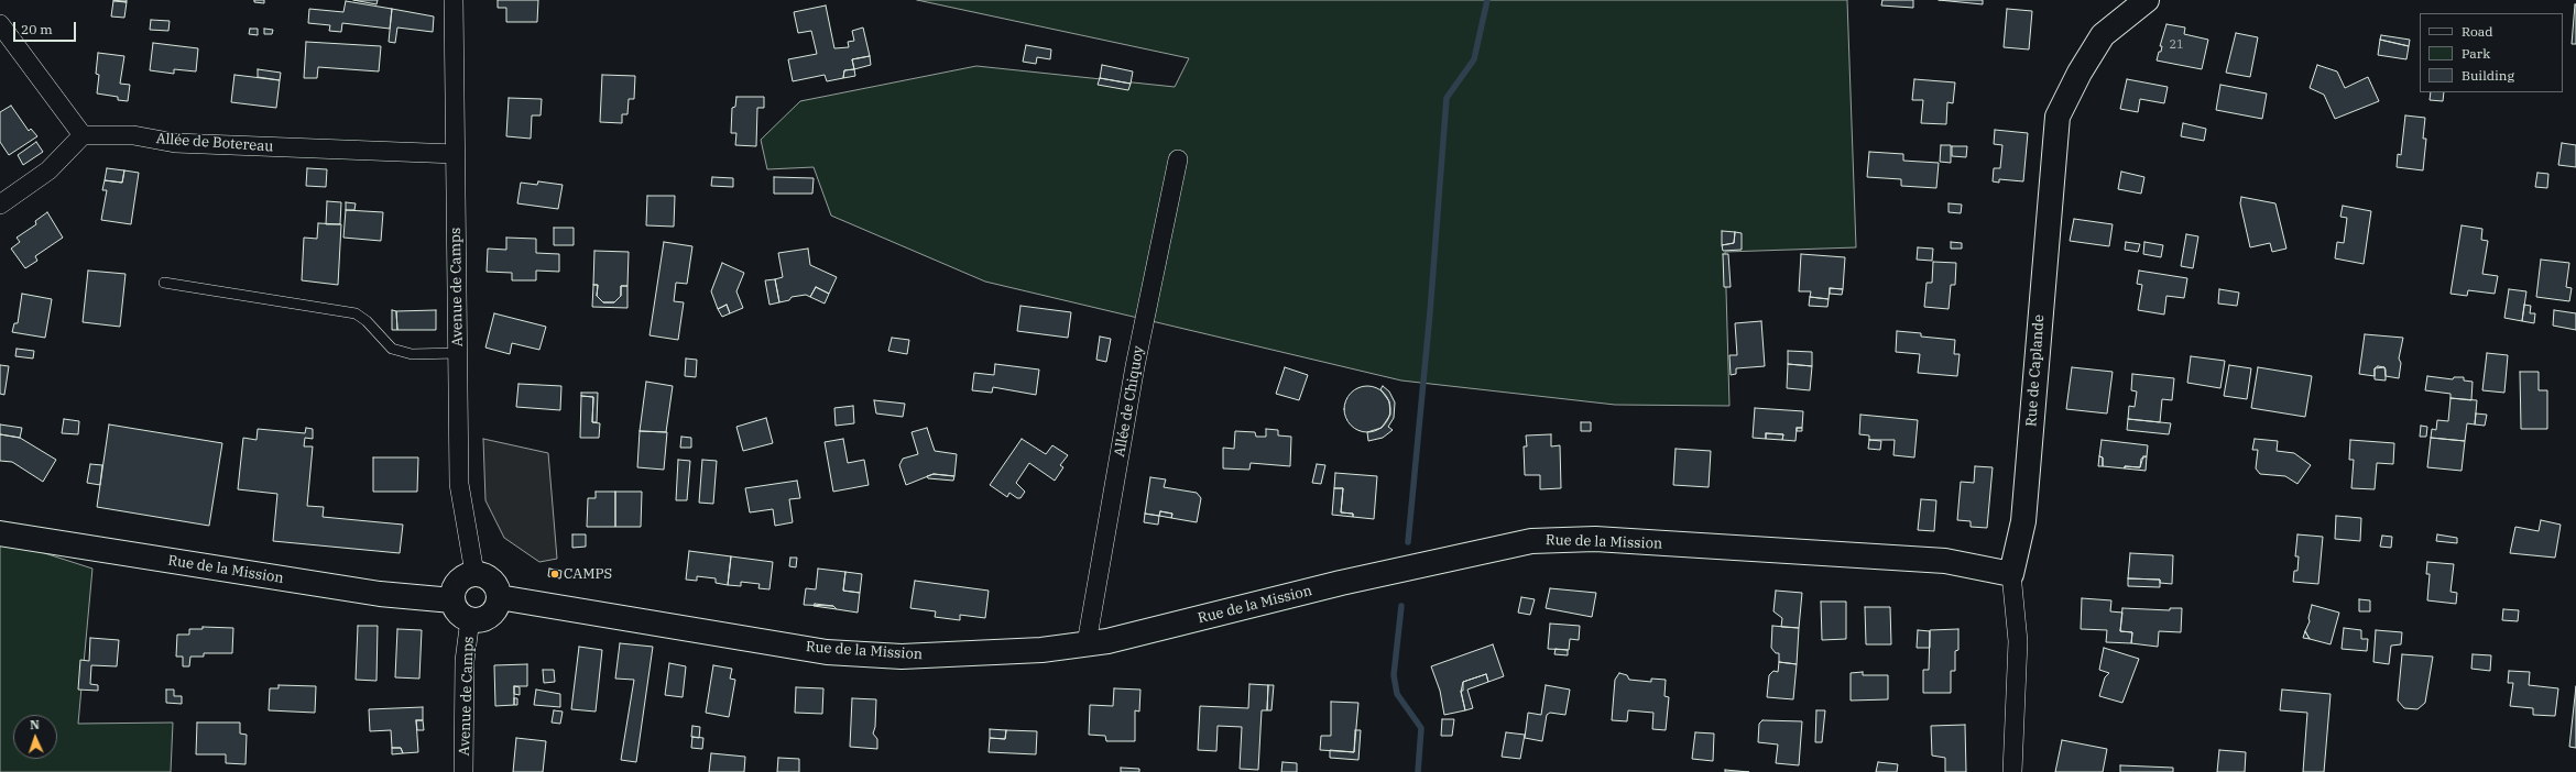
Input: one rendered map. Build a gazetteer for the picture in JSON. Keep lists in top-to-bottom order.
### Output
{
  "streets": {
    "main road": ["Rue de Caplande", "Rue de la Mission"],
    "street": ["Allée de Botereau", "Avenue de Camps", "Allée de Chiquoy"]
  },
  "crossings": [
    ["Allée de Botereau", "Avenue de Camps"],
    ["Avenue de Camps", "Rue de la Mission"],
    ["Rue de Caplande", "Rue de la Mission"],
    ["Allée de Chiquoy", "Rue de la Mission"]
  ],
  "places": ["CAMPS"],
  "house_numbers": ["21"],
  "legend": ["Road", "Park", "Building"],
  "scale_bar": "20 m",
  "north": "top"
}
